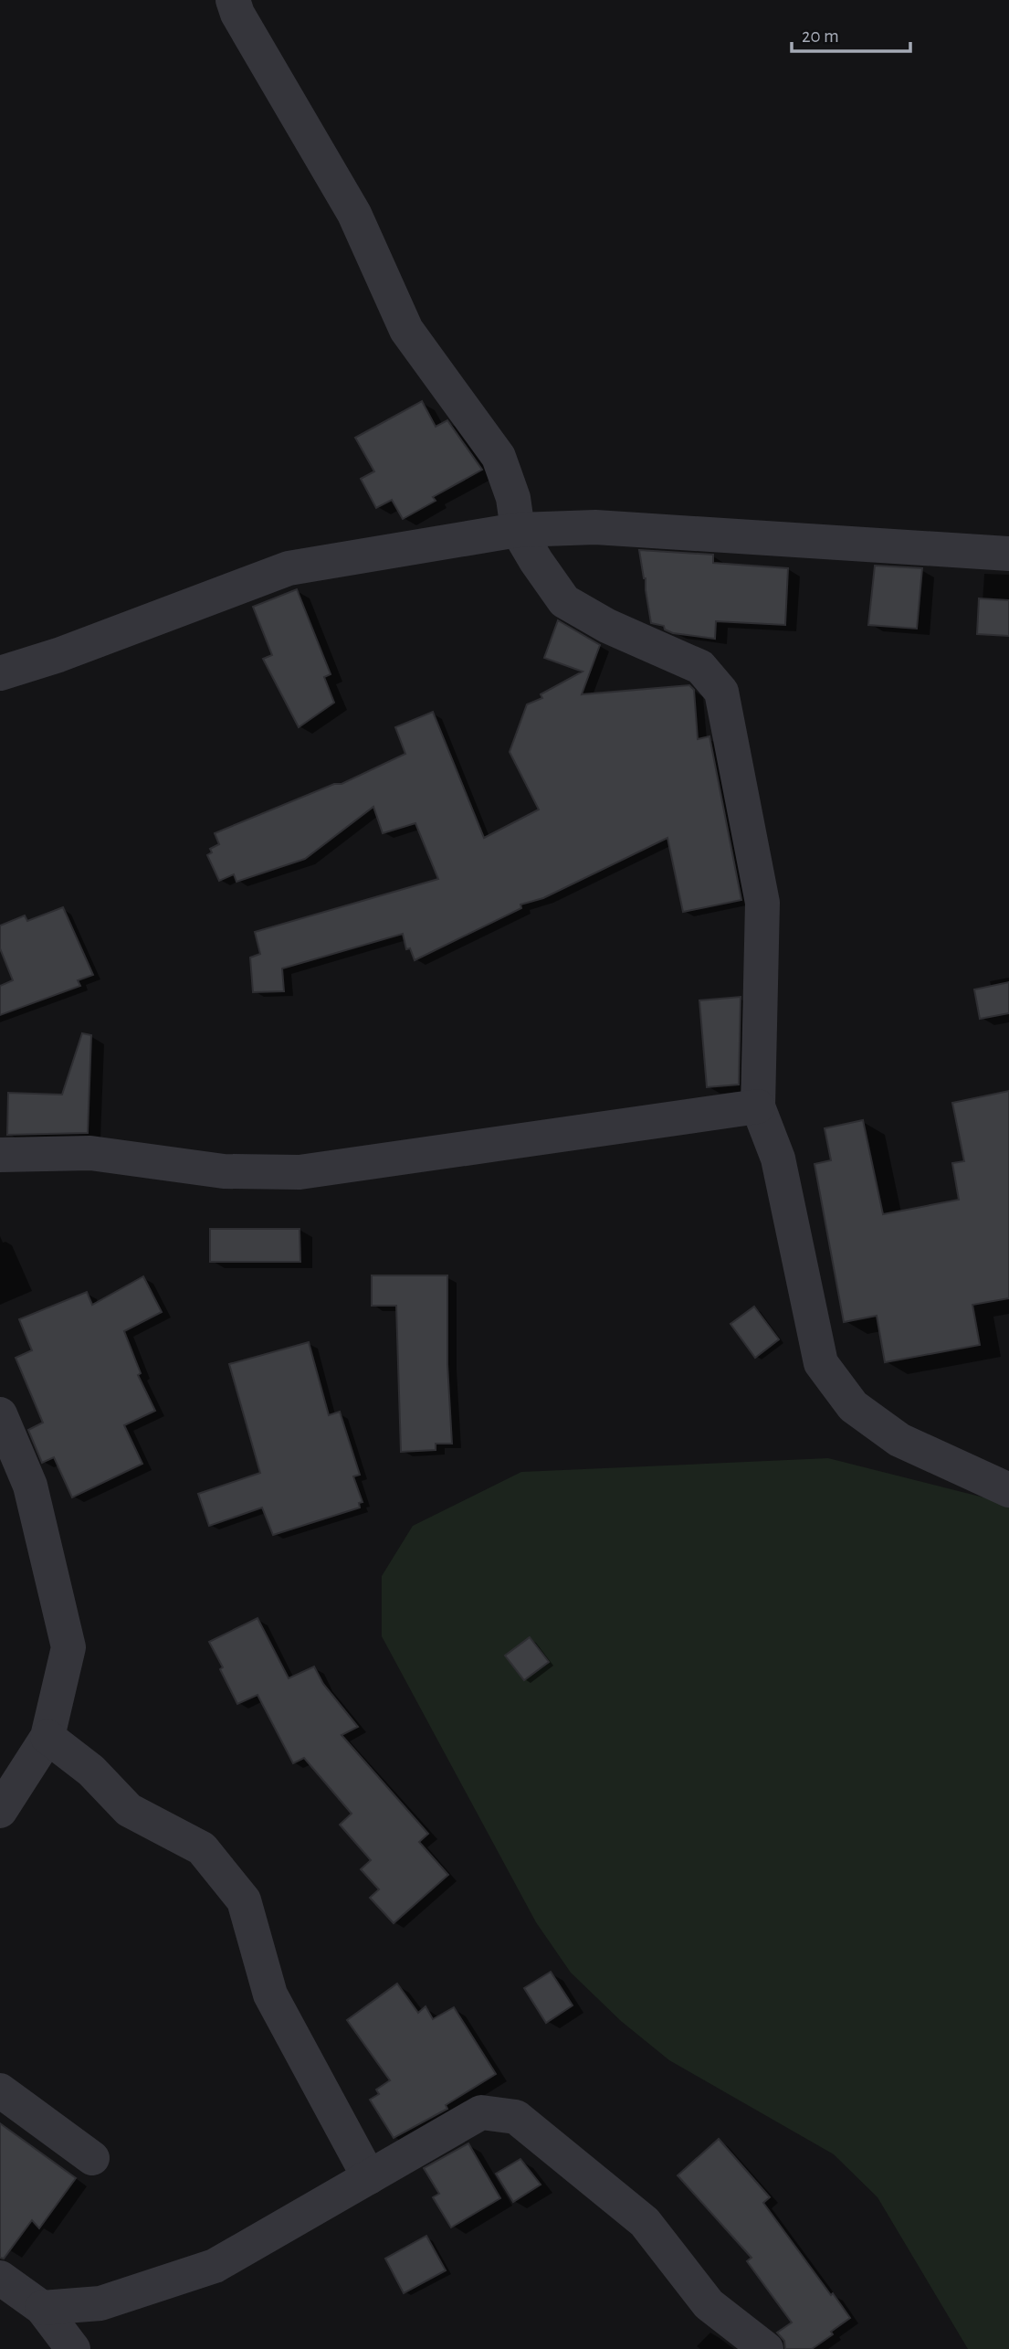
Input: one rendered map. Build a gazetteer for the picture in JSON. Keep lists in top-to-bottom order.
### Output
{
  "scale_bar": "20 m"
}
